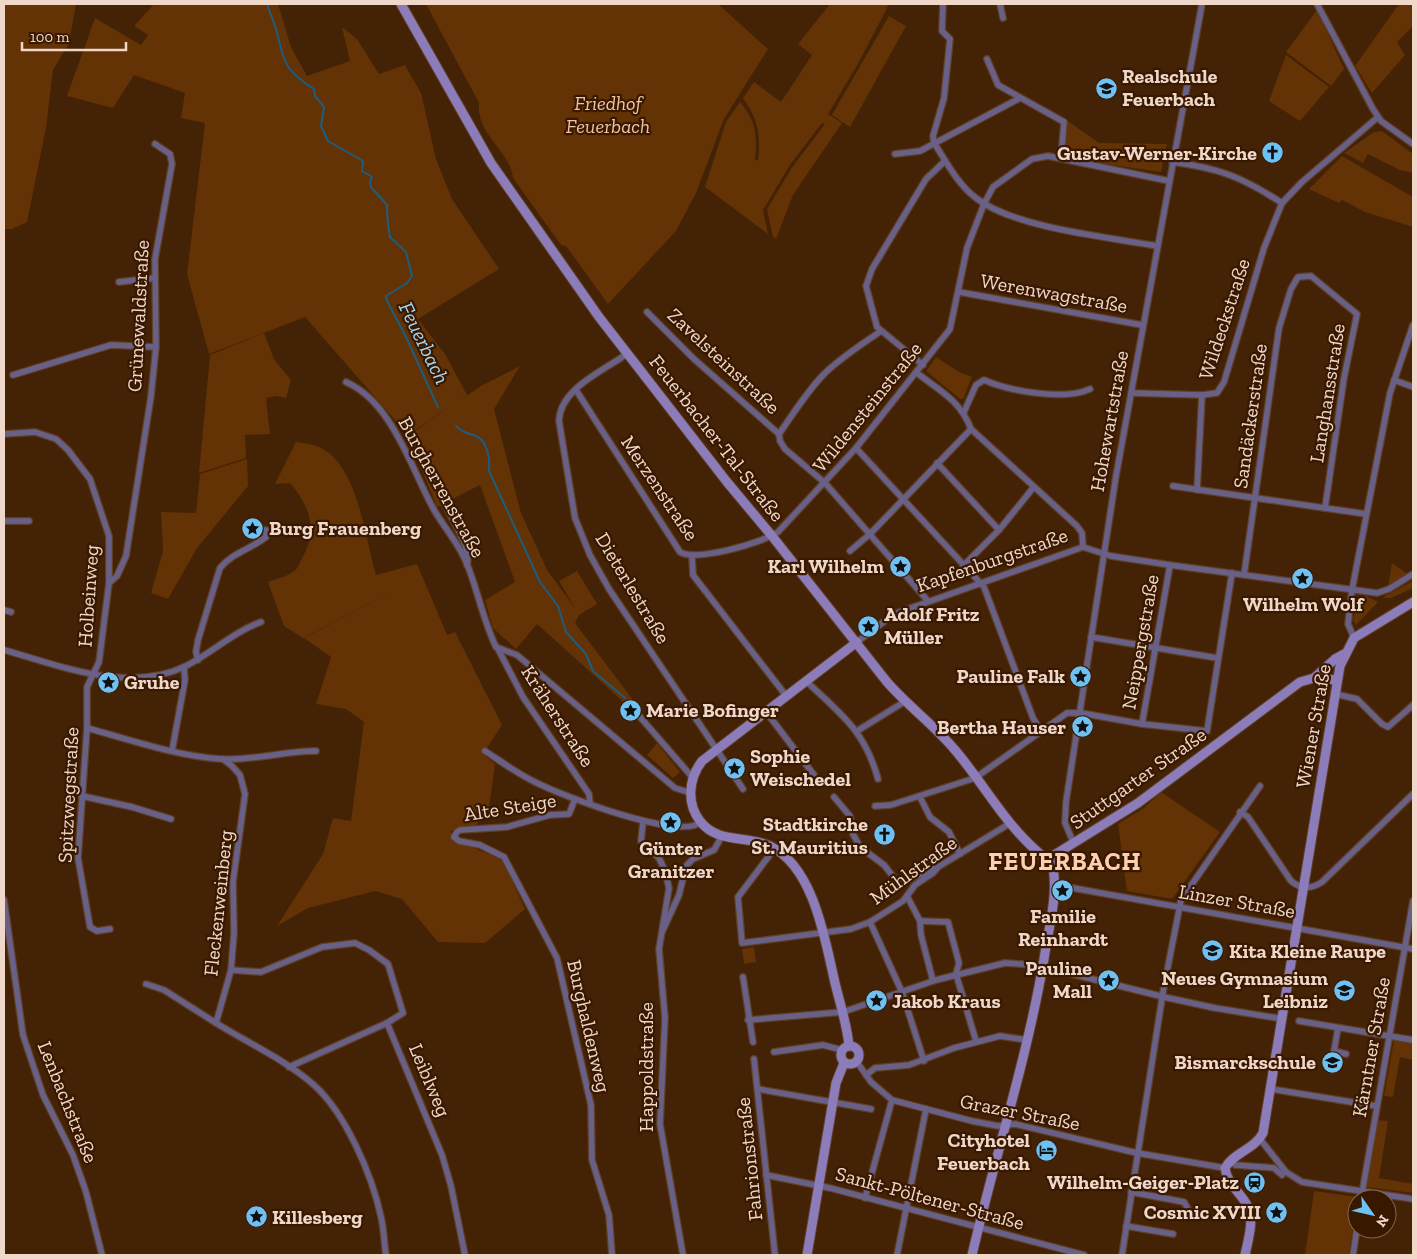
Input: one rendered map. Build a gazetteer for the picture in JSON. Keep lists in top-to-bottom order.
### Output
{
  "streets": {
    "main road": [
      "Feuerbacher-Tal-Straße",
      "Kapfenburgstraße",
      "Wiener Straße",
      "Stuttgarter Straße"
    ],
    "street": [
      "Werenwagstraße",
      "Grünewaldstraße",
      "Wildeckstraße",
      "Zavelsteinstraße",
      "Langhansstraße",
      "Wildensteinstraße",
      "Sandäckerstraße",
      "Hohewartstraße",
      "Burgherrenstraße",
      "Merzenstraße",
      "Dieterlestraße",
      "Holbeinweg",
      "Neippergstraße",
      "Kräherstraße",
      "Spitzwegstraße",
      "Alte Steige",
      "Mühlstraße",
      "Linzer Straße",
      "Fleckenweinberg",
      "Burghaldenweg",
      "Kärntner Straße",
      "Happoldstraße",
      "Leiblweg",
      "Lenbachstraße",
      "Grazer Straße",
      "Fahrionstraße",
      "Sankt-Pöltener-Straße"
    ]
  },
  "crossings": [
    ["Werenwagstraße", "Wildensteinstraße"],
    ["Werenwagstraße", "Hohewartstraße"],
    ["Grünewaldstraße", "Holbeinweg"],
    ["Wildeckstraße", "Hohewartstraße"],
    ["Zavelsteinstraße", "Wildensteinstraße"],
    ["Zavelsteinstraße", "Kapfenburgstraße"],
    ["Langhansstraße", "Sandäckerstraße"],
    ["Wildensteinstraße", "Hohewartstraße"],
    ["Wildensteinstraße", "Feuerbacher-Tal-Straße"],
    ["Wildensteinstraße", "Merzenstraße"],
    ["Sandäckerstraße", "Kapfenburgstraße"],
    ["Hohewartstraße", "Kapfenburgstraße"],
    ["Hohewartstraße", "Stuttgarter Straße"],
    ["Feuerbacher-Tal-Straße", "Kapfenburgstraße"],
    ["Feuerbacher-Tal-Straße", "Dieterlestraße"],
    ["Feuerbacher-Tal-Straße", "Stuttgarter Straße"],
    ["Feuerbacher-Tal-Straße", "Mühlstraße"],
    ["Burgherrenstraße", "Kräherstraße"],
    ["Merzenstraße", "Kapfenburgstraße"],
    ["Merzenstraße", "Dieterlestraße"],
    ["Kapfenburgstraße", "Dieterlestraße"],
    ["Kapfenburgstraße", "Neippergstraße"],
    ["Holbeinweg", "Spitzwegstraße"],
    ["Wiener Straße", "Stuttgarter Straße"],
    ["Wiener Straße", "Linzer Straße"],
    ["Alte Steige", "Burghaldenweg"],
    ["Linzer Straße", "Kärntner Straße"],
    ["Fahrionstraße", "Sankt-Pöltener-Straße"]
  ],
  "districts": ["FEUERBACH"],
  "water": ["Feuerbach"],
  "parks": ["Friedhof Feuerbach"],
  "places": {
    "school or university": [
      "Realschule Feuerbach",
      "Kita Kleine Raupe",
      "Neues Gymnasium Leibniz",
      "Bismarckschule"
    ],
    "church": ["Gustav-Werner-Kirche", "Stadtkirche St. Mauritius"],
    "place": [
      "Burg Frauenberg",
      "Karl Wilhelm",
      "Wilhelm Wolf",
      "Adolf Fritz Müller",
      "Pauline Falk",
      "Gruhe",
      "Marie Bofinger",
      "Bertha Hauser",
      "Sophie Weischedel",
      "Günter Granitzer",
      "Familie Reinhardt",
      "Pauline Mall",
      "Jakob Kraus",
      "Cosmic XVIII",
      "Killesberg"
    ],
    "hotel": ["Cityhotel Feuerbach"],
    "station": ["Wilhelm-Geiger-Platz"]
  },
  "scale_bar": "100 m",
  "north": "bottom right"
}
